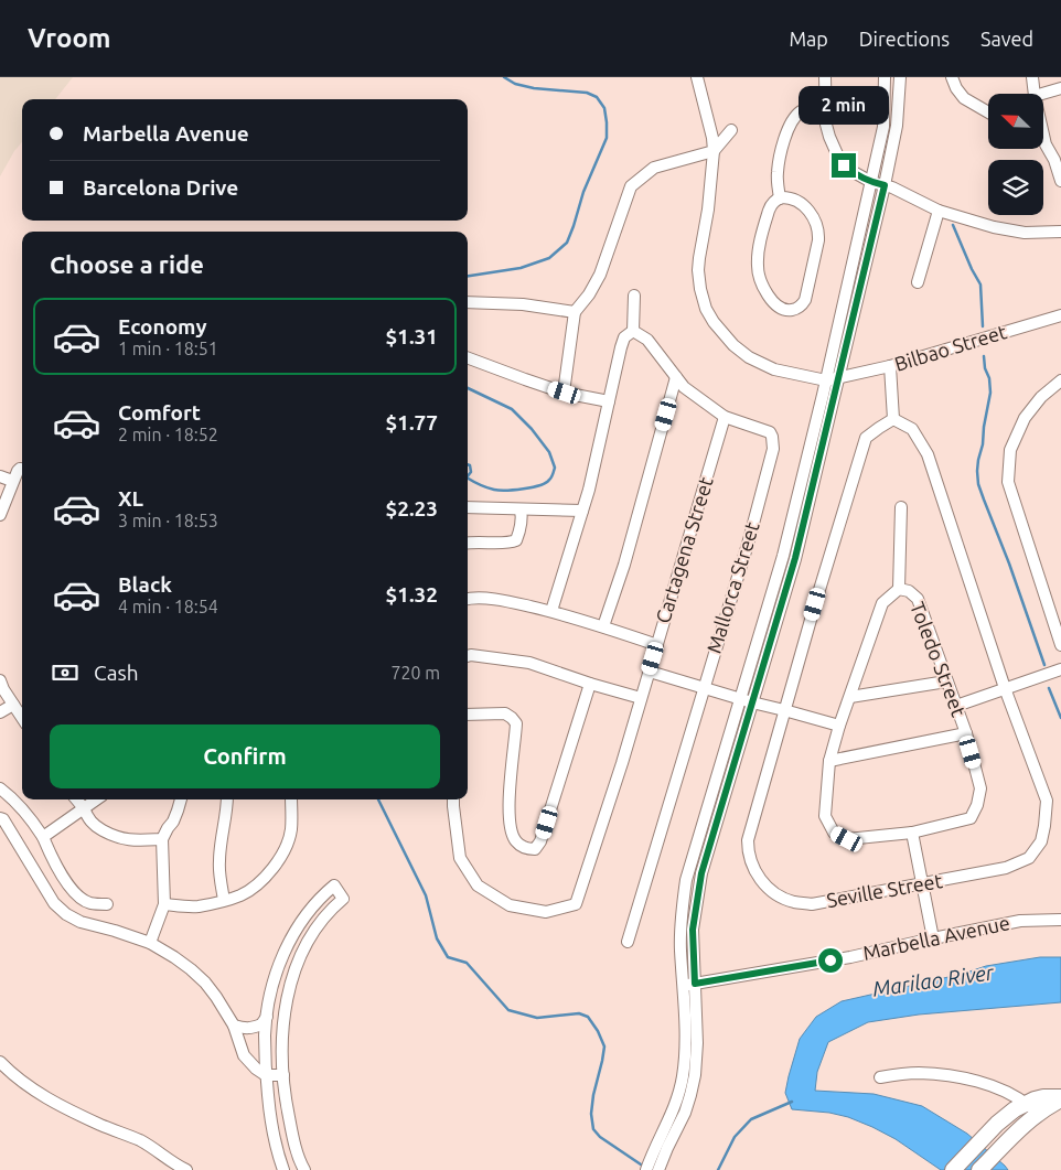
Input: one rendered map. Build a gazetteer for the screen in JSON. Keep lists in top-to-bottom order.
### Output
{
  "streets": {
    "street": [
      "Bilbao Street",
      "Cartagena Street",
      "Mallorca Street",
      "Toledo Street",
      "Seville Street",
      "Marbella Avenue"
    ]
  },
  "crossings": [
    ["Cartagena Street", "Mallorca Street"]
  ],
  "water": ["Marilao River"],
  "north": "top left",
  "page": {
    "header": "Vroom",
    "nav": ["Map", "Directions", "Saved"],
    "bubble": "2 min",
    "banner": ["Marbella Avenue", "Barcelona Drive"],
    "heading": "Choose a ride",
    "list": [
      {
        "name": "Economy",
        "note": "1 min · 18:51",
        "value": "$1.31"
      },
      {
        "name": "Comfort",
        "note": "2 min · 18:52",
        "value": "$1.77"
      },
      {
        "name": "XL",
        "note": "3 min · 18:53",
        "value": "$2.23"
      },
      {
        "name": "Black",
        "note": "4 min · 18:54",
        "value": "$1.32"
      }
    ],
    "pay": ["Cash", "720 m"],
    "buttons": "Confirm"
  }
}
